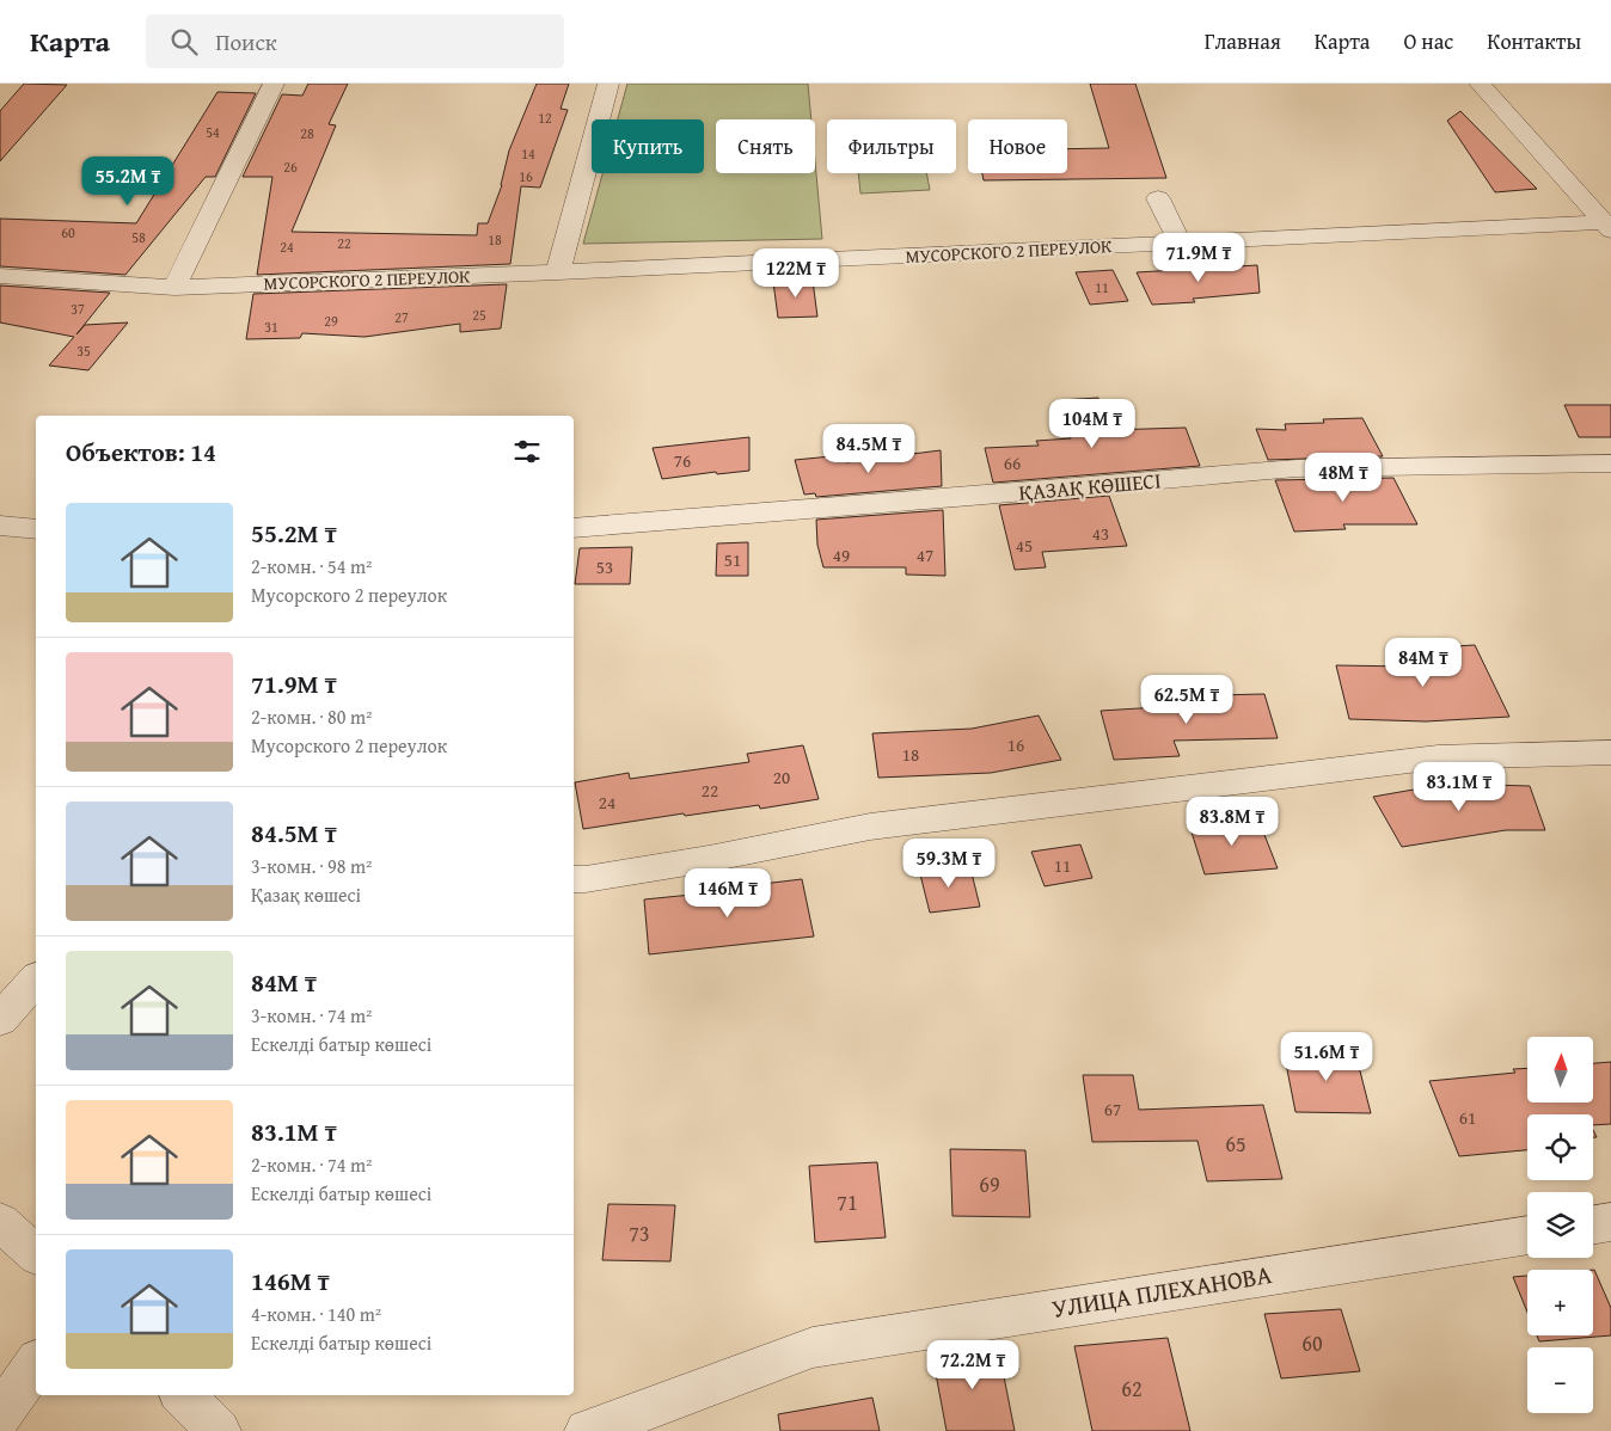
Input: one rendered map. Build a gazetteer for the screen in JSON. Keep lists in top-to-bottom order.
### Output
{
  "streets": {
    "street": ["МУСОРСКОГО 2 ПЕРЕУЛОК", "ҚАЗАҚ КӨШЕСІ", "УЛИЦА ПЛЕХАНОВА"]
  },
  "house_numbers": [
    "12",
    "54",
    "28",
    "14",
    "26",
    "16",
    "60",
    "58",
    "18",
    "22",
    "24",
    "11",
    "37",
    "25",
    "27",
    "29",
    "31",
    "35",
    "76",
    "66",
    "43",
    "45",
    "49",
    "47",
    "51",
    "53",
    "16",
    "18",
    "20",
    "22",
    "24",
    "11",
    "67",
    "61",
    "65",
    "69",
    "71",
    "73",
    "60",
    "62"
  ],
  "north": "top",
  "page": {
    "header": "Карта",
    "search": "Поиск",
    "nav": [
      "Главная",
      "Карта",
      "О нас",
      "Контакты"
    ],
    "chip": [
      "Купить",
      "Снять",
      "Фильтры",
      "Новое"
    ],
    "price": [
      "55.2M ₸",
      "71.9M ₸",
      "122M ₸",
      "104M ₸",
      "84.5M ₸",
      "48M ₸",
      "84M ₸",
      "62.5M ₸",
      "83.1M ₸",
      "83.8M ₸",
      "59.3M ₸",
      "146M ₸",
      "51.6M ₸",
      "72.2M ₸"
    ],
    "heading": "Объектов: 14",
    "list": [
      {
        "name": "55.2M ₸",
        "note": "2-комн. · 54 m² · Мусорского 2 переулок"
      },
      {
        "name": "71.9M ₸",
        "note": "2-комн. · 80 m² · Мусорского 2 переулок"
      },
      {
        "name": "84.5M ₸",
        "note": "3-комн. · 98 m² · Қазақ көшесі"
      },
      {
        "name": "84M ₸",
        "note": "3-комн. · 74 m² · Ескелді батыр көшесі"
      },
      {
        "name": "83.1M ₸",
        "note": "2-комн. · 74 m² · Ескелді батыр көшесі"
      },
      {
        "name": "146M ₸",
        "note": "4-комн. · 140 m² · Ескелді батыр көшесі"
      }
    ],
    "map_buttons": ["+", "−"]
  }
}
